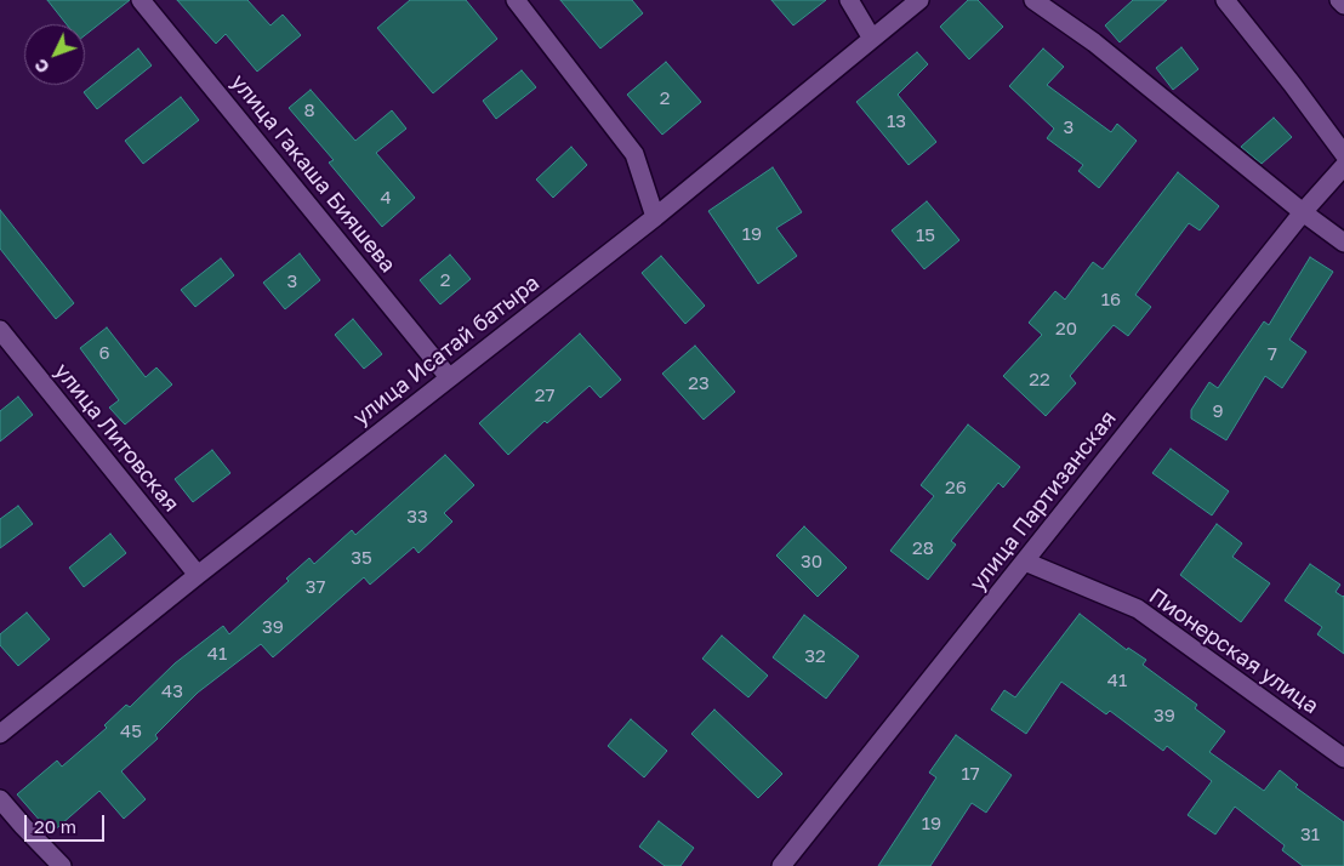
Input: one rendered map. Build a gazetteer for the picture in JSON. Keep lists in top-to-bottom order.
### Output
{
  "streets": {
    "street": [
      "улица Гакаша Бияшева",
      "улица Исатай батыра",
      "улица Литовская",
      "улица Партизанская",
      "Пионерская улица"
    ]
  },
  "crossings": [
    ["улица Гакаша Бияшева", "улица Исатай батыра"],
    ["улица Исатай батыра", "улица Литовская"],
    ["улица Партизанская", "Пионерская улица"]
  ],
  "house_numbers": [
    "2",
    "8",
    "13",
    "3",
    "4",
    "19",
    "15",
    "2",
    "3",
    "16",
    "20",
    "6",
    "7",
    "22",
    "23",
    "27",
    "9",
    "26",
    "33",
    "28",
    "35",
    "30",
    "37",
    "39",
    "41",
    "32",
    "41",
    "43",
    "39",
    "45",
    "17",
    "19",
    "31"
  ],
  "scale_bar": "20 m",
  "north": "bottom left"
}
